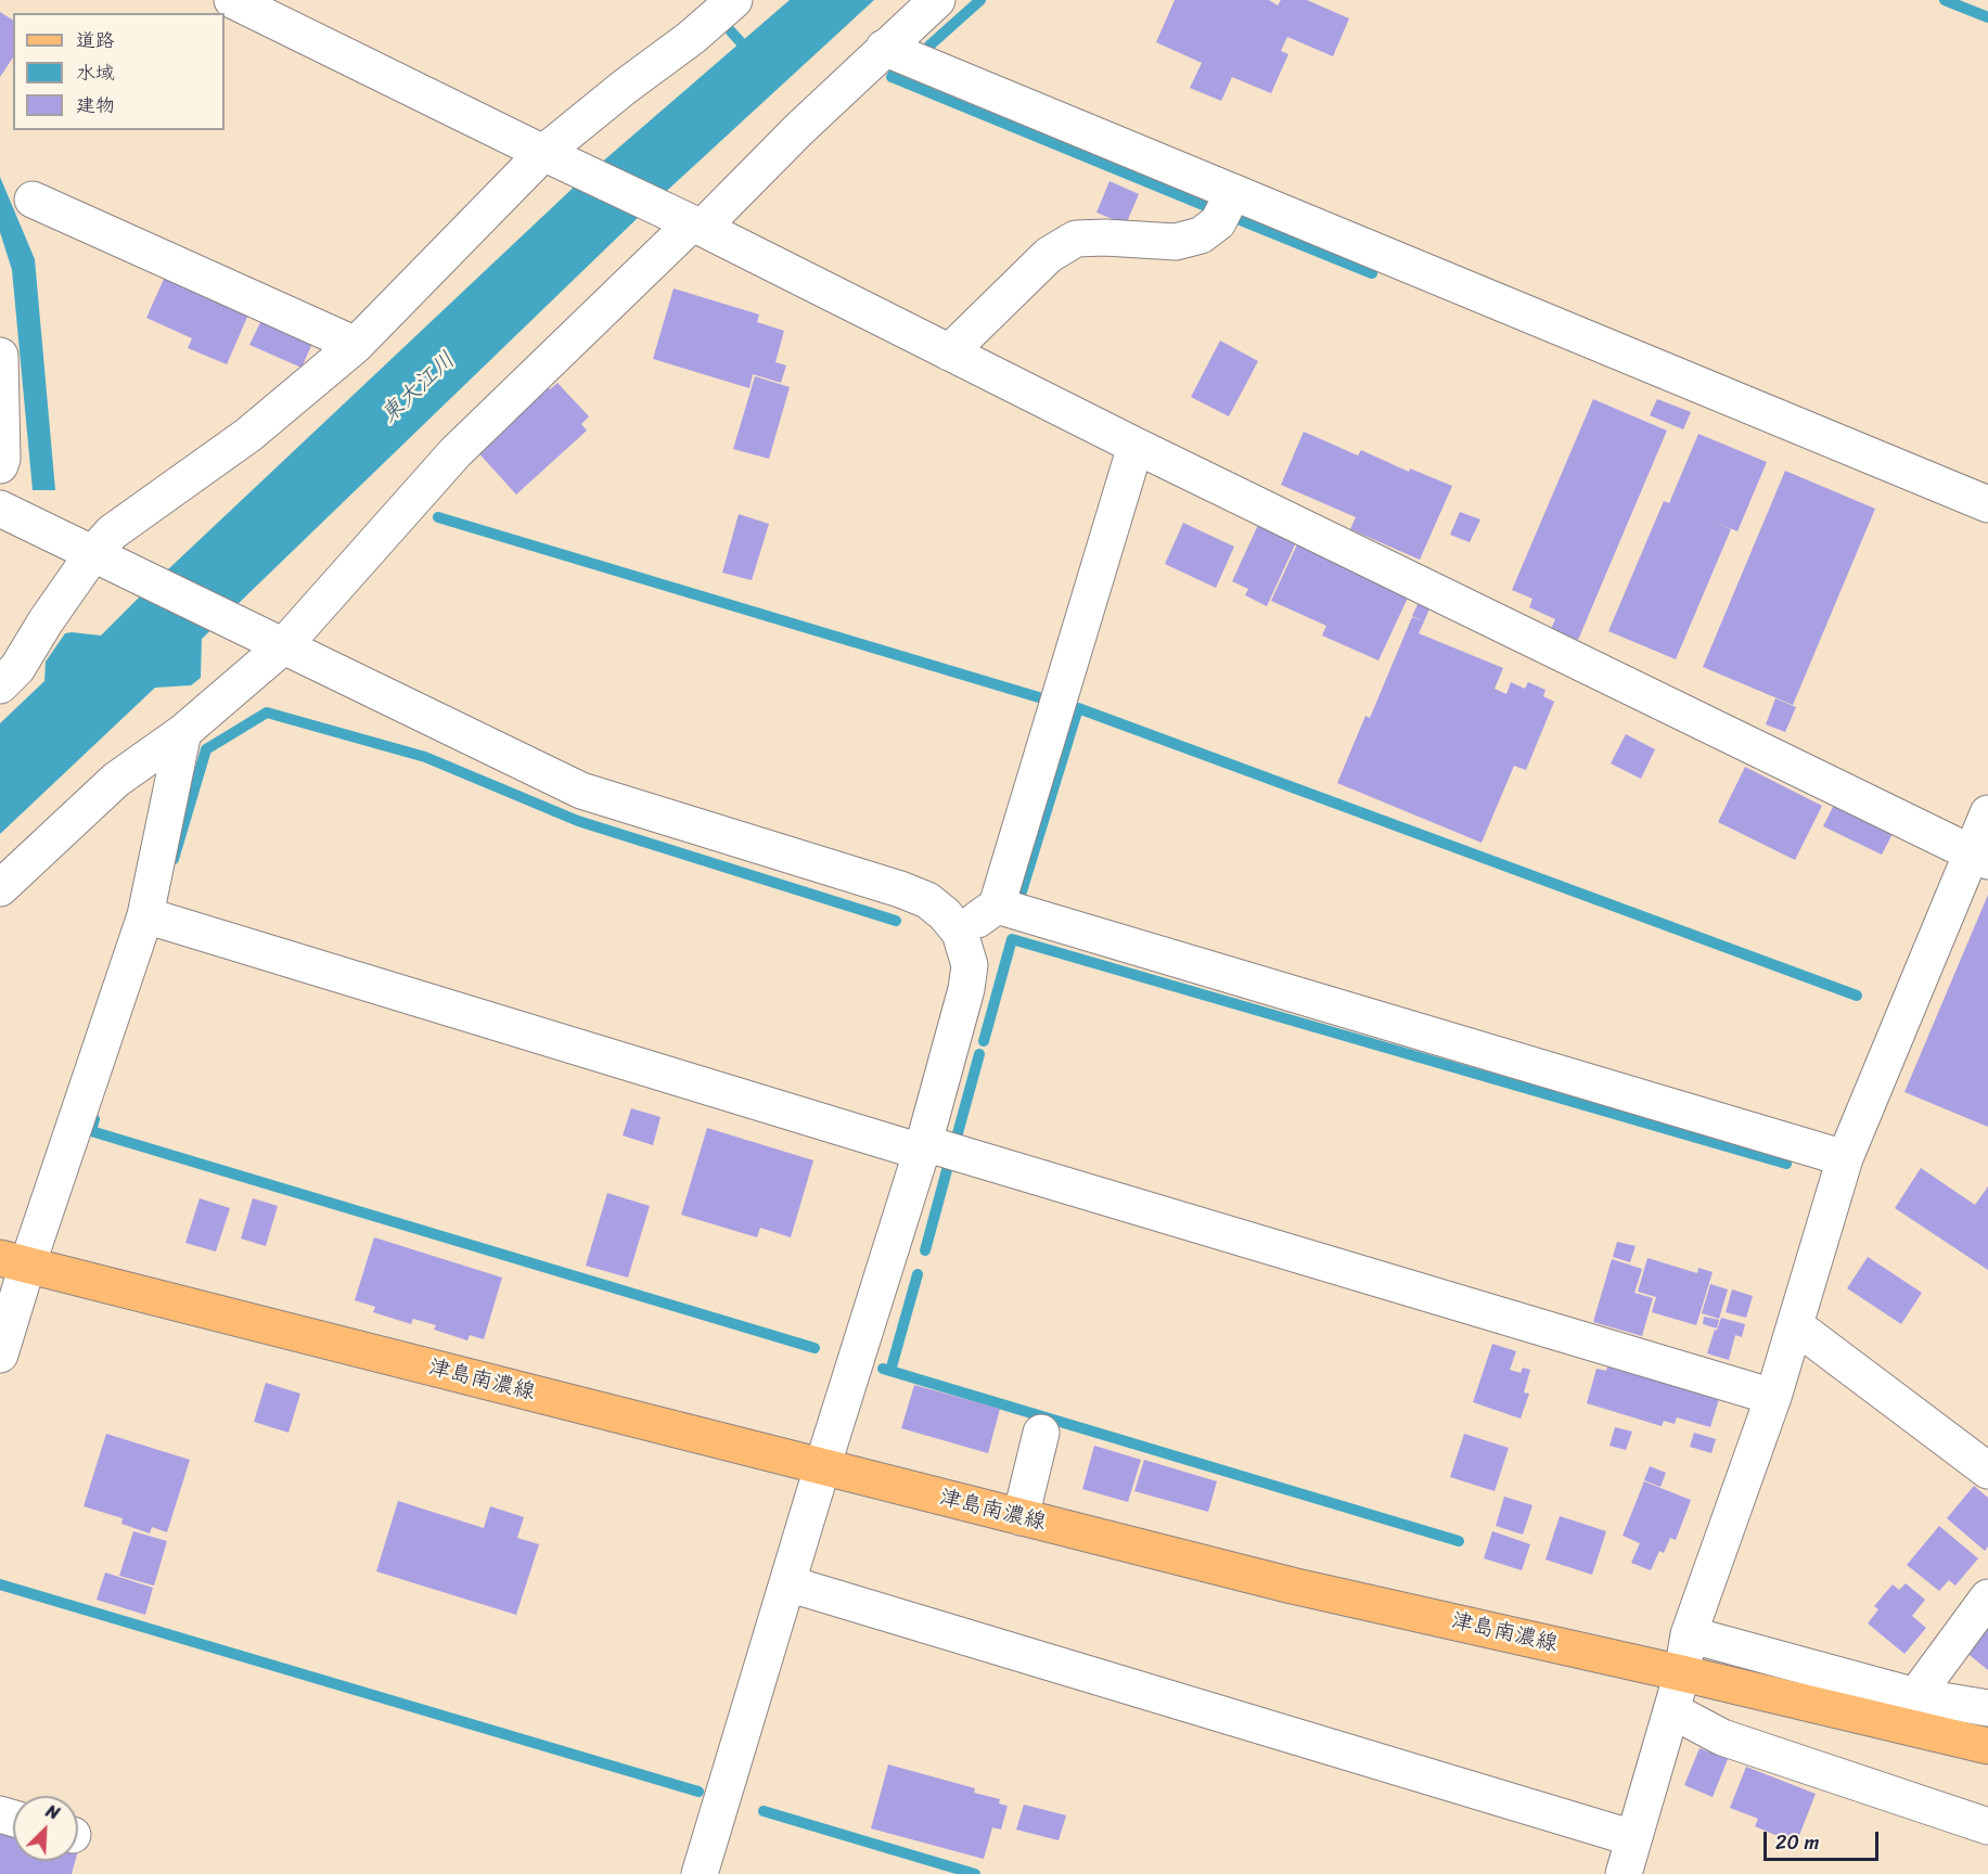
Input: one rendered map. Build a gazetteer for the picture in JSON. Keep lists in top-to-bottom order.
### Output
{
  "streets": {
    "main road": ["津島南濃線"]
  },
  "water": ["東大江川"],
  "legend": ["道路", "水域", "建物"],
  "scale_bar": "20 m",
  "north": "top right"
}
